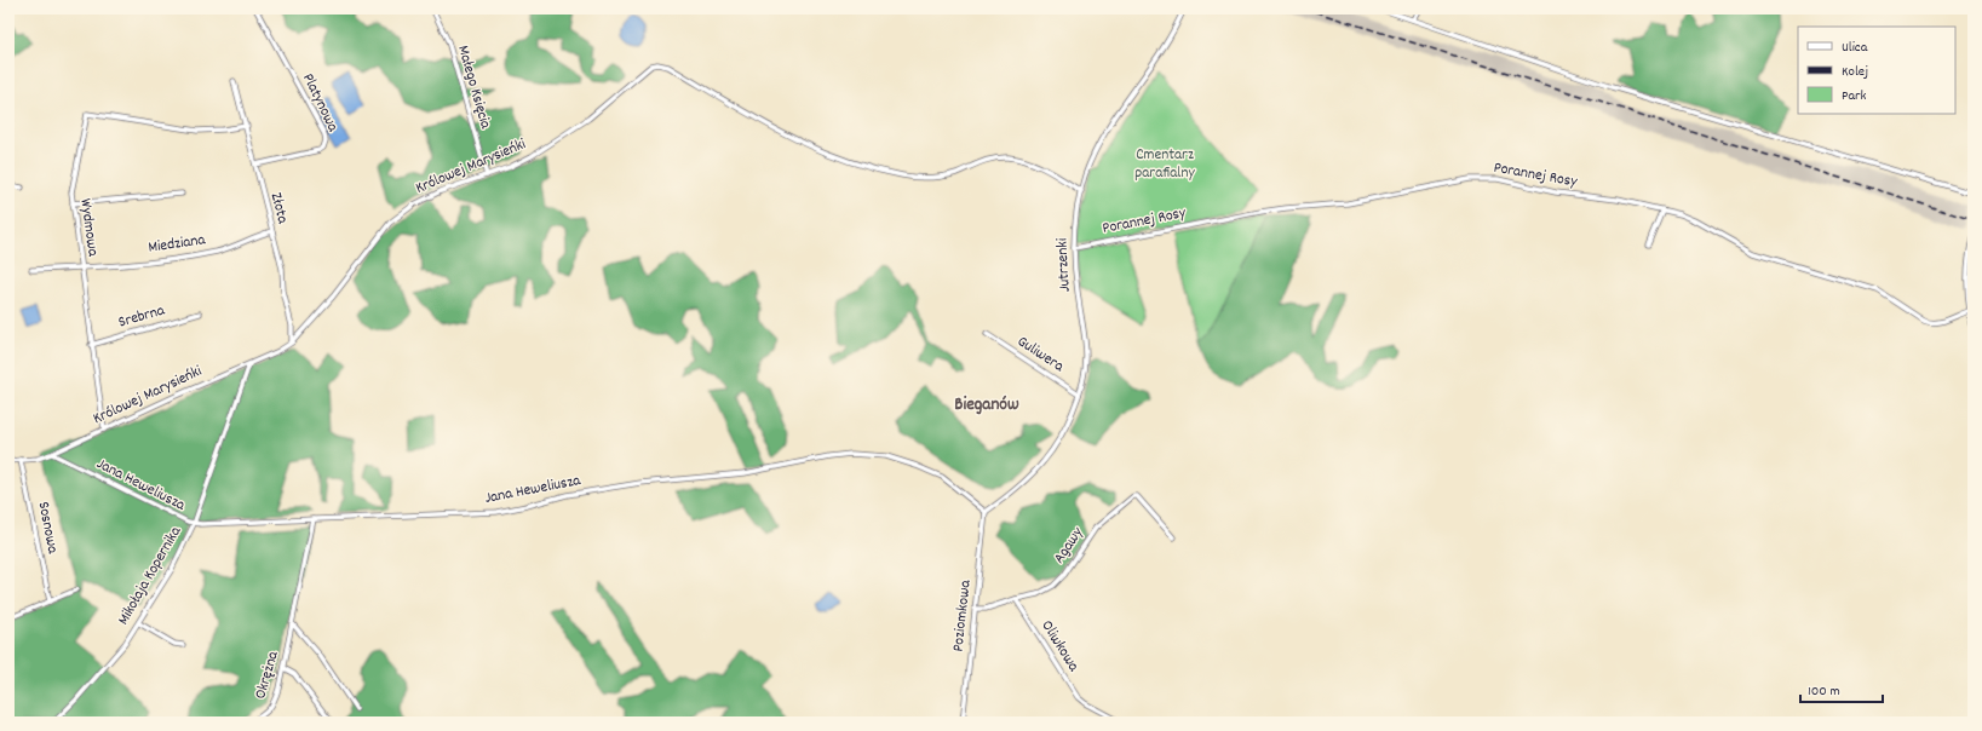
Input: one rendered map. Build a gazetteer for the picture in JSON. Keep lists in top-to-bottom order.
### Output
{
  "streets": {
    "street": [
      "Małego Księcia",
      "Platynowa",
      "Królowej Marysieńki",
      "Porannej Rosy",
      "Złota",
      "Wydmowa",
      "Miedziana",
      "Jutrzenki",
      "Srebrna",
      "Guliwera",
      "Jana Heweliusza",
      "Sosnowa",
      "Agawy",
      "Mikołaja Kopernika",
      "Poziomkowa",
      "Oliwkowa",
      "Okrężna"
    ]
  },
  "crossings": [
    ["Małego Księcia", "Królowej Marysieńki"],
    ["Platynowa", "Złota"],
    ["Królowej Marysieńki", "Złota"],
    ["Królowej Marysieńki", "Wydmowa"],
    ["Królowej Marysieńki", "Jutrzenki"],
    ["Królowej Marysieńki", "Jana Heweliusza"],
    ["Królowej Marysieńki", "Sosnowa"],
    ["Królowej Marysieńki", "Mikołaja Kopernika"],
    ["Porannej Rosy", "Jutrzenki"],
    ["Złota", "Wydmowa"],
    ["Złota", "Miedziana"],
    ["Wydmowa", "Miedziana"],
    ["Wydmowa", "Srebrna"],
    ["Jutrzenki", "Guliwera"],
    ["Jutrzenki", "Jana Heweliusza"],
    ["Jutrzenki", "Poziomkowa"],
    ["Jana Heweliusza", "Mikołaja Kopernika"],
    ["Jana Heweliusza", "Poziomkowa"],
    ["Jana Heweliusza", "Okrężna"],
    ["Agawy", "Oliwkowa"]
  ],
  "districts": ["Bieganów"],
  "parks": ["Cmentarz parafialny"],
  "legend": ["Ulica", "Kolej", "Park"],
  "scale_bar": "100 m"
}
